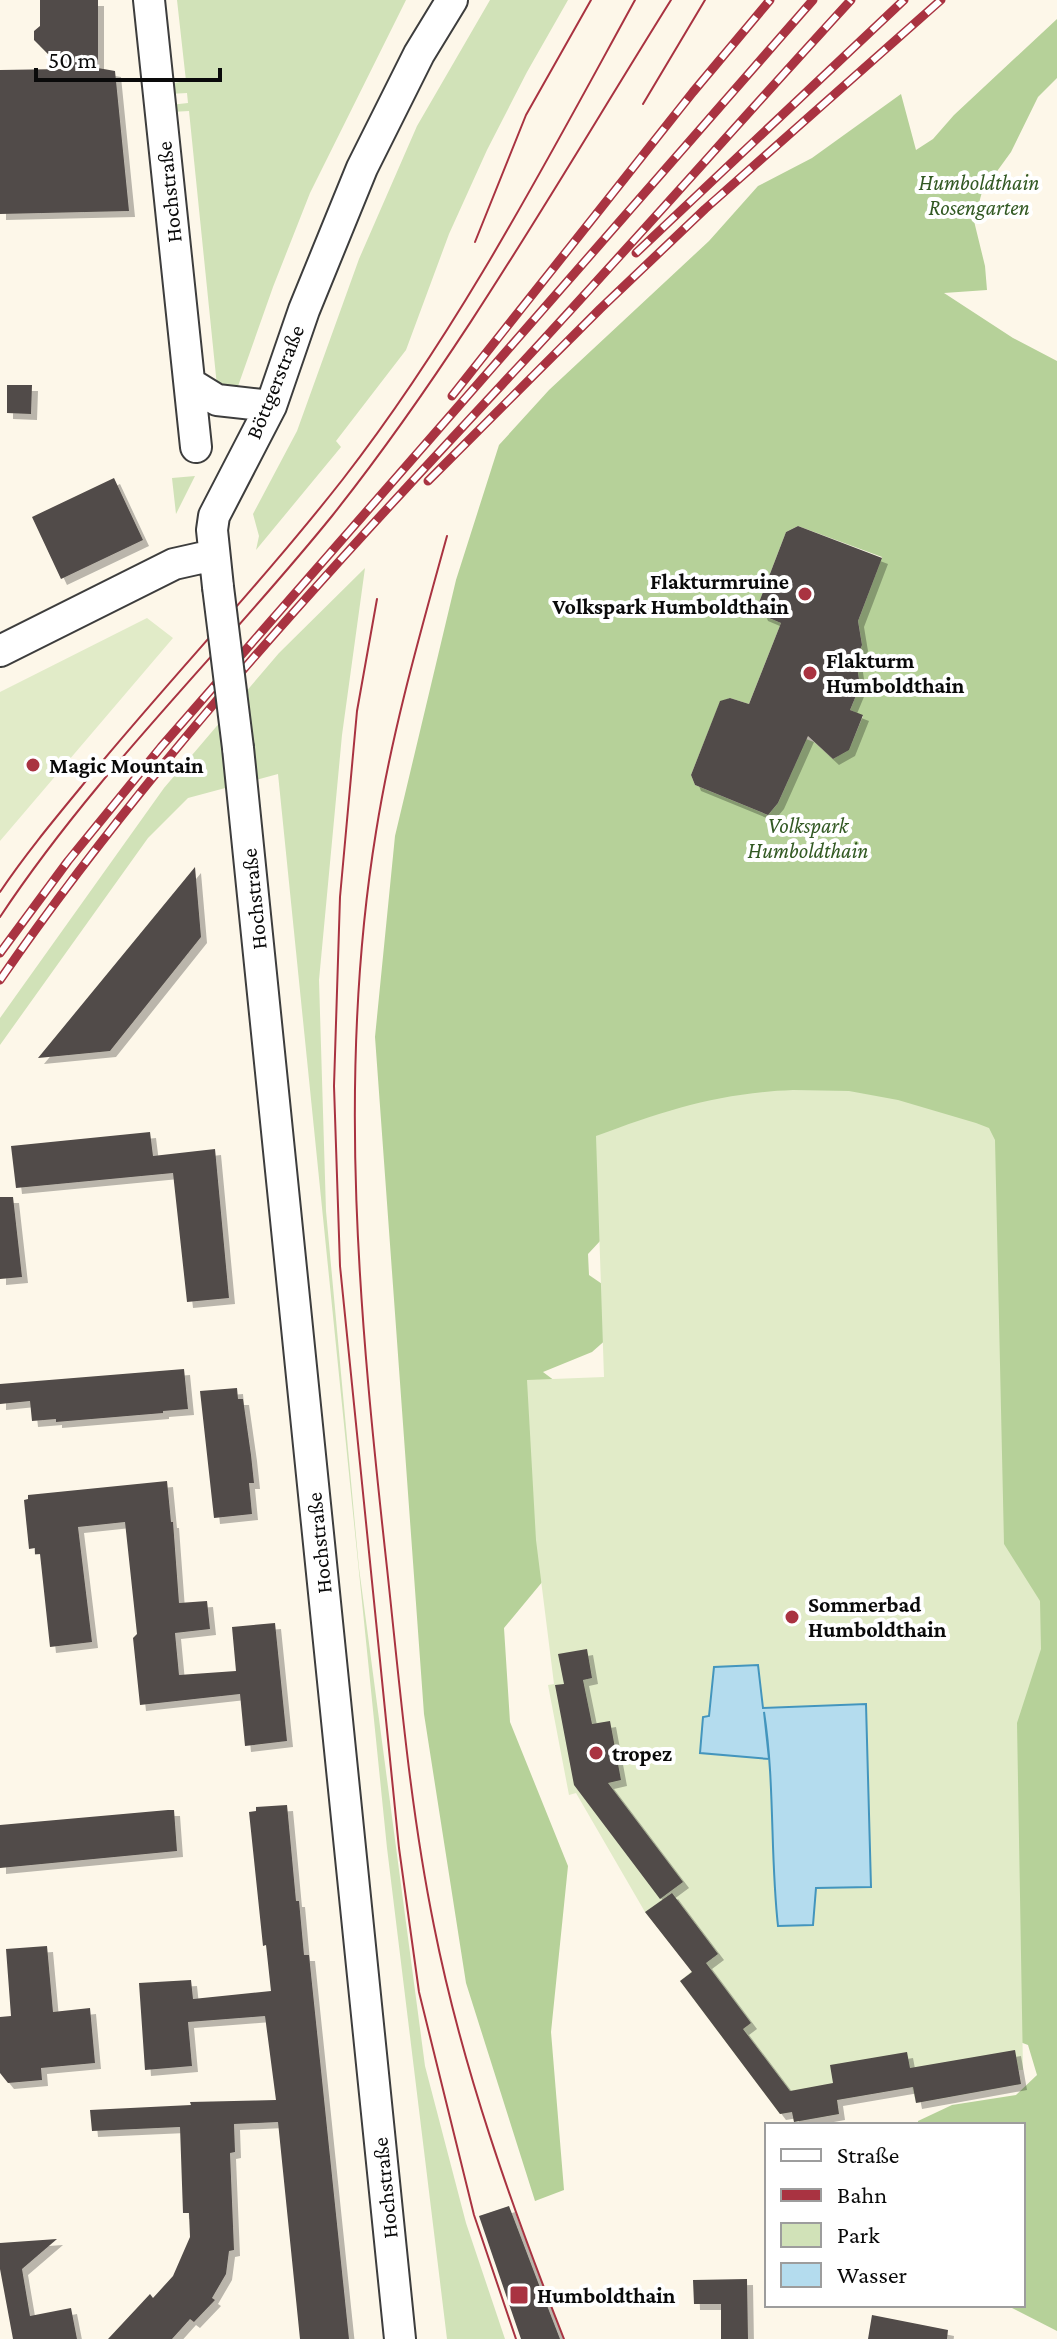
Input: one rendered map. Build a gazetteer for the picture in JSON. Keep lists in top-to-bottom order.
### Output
{
  "streets": {
    "street": ["Hochstraße", "Böttgerstraße"]
  },
  "crossings": [
    ["Hochstraße", "Böttgerstraße"]
  ],
  "parks": ["Humboldthain Rosengarten", "Volkspark Humboldthain"],
  "places": {
    "other": [
      "Flakturmruine Volkspark Humboldthain",
      "Flakturm Humboldthain",
      "Magic Mountain",
      "Sommerbad Humboldthain",
      "tropez"
    ],
    "transit": ["Humboldthain"]
  },
  "legend": [
    "Straße",
    "Bahn",
    "Park",
    "Wasser"
  ],
  "scale_bar": "50 m"
}
